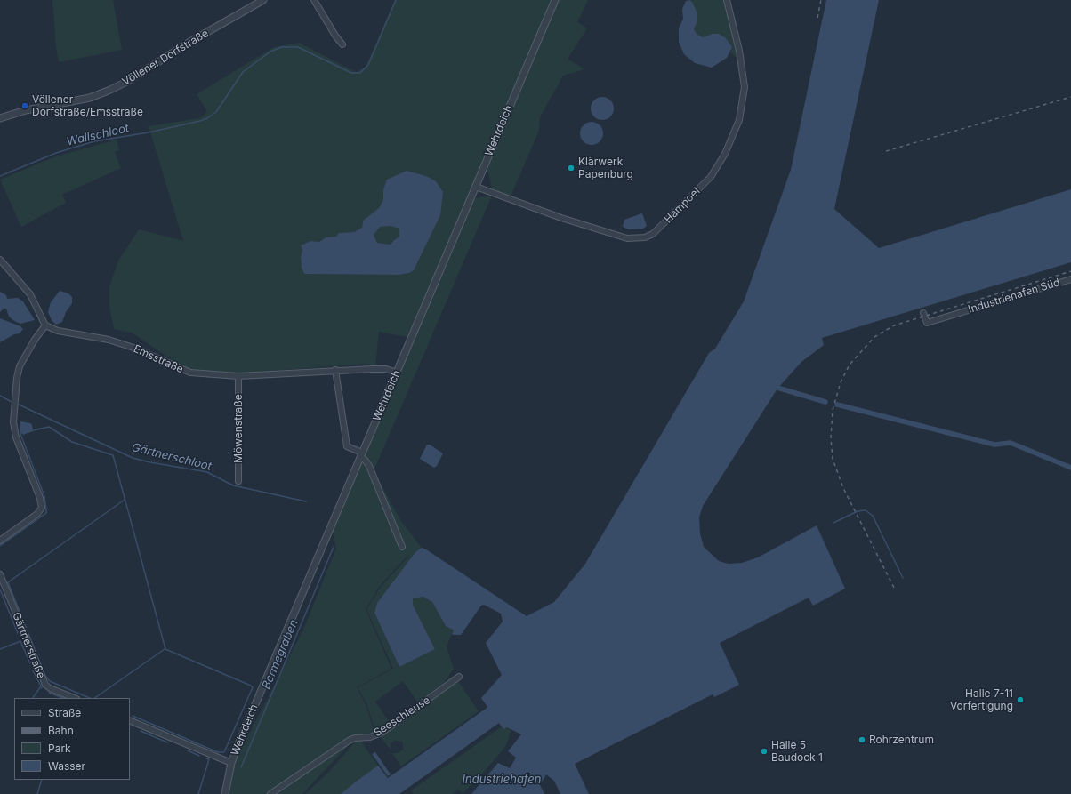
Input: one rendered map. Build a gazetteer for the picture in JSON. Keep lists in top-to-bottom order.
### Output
{
  "streets": {
    "street": [
      "Völlener Dorfstraße",
      "Wehrdeich",
      "Hampoel",
      "Industriehafen Süd",
      "Emsstraße",
      "Möwenstraße",
      "Gärtnerstraße",
      "Seeschleuse"
    ]
  },
  "crossings": [
    ["Wehrdeich", "Hampoel"],
    ["Wehrdeich", "Emsstraße"],
    ["Emsstraße", "Möwenstraße"]
  ],
  "water": [
    "Wallschloot",
    "Gärtnerschloot",
    "Bermegraben",
    "Industriehafen"
  ],
  "places": [
    "Völlener Dorfstraße/Emsstraße",
    "Klärwerk Papenburg",
    "Halle 7-11 Vorfertigung",
    "Rohrzentrum",
    "Halle 5 Baudock 1"
  ],
  "legend": [
    "Straße",
    "Bahn",
    "Park",
    "Wasser"
  ]
}
